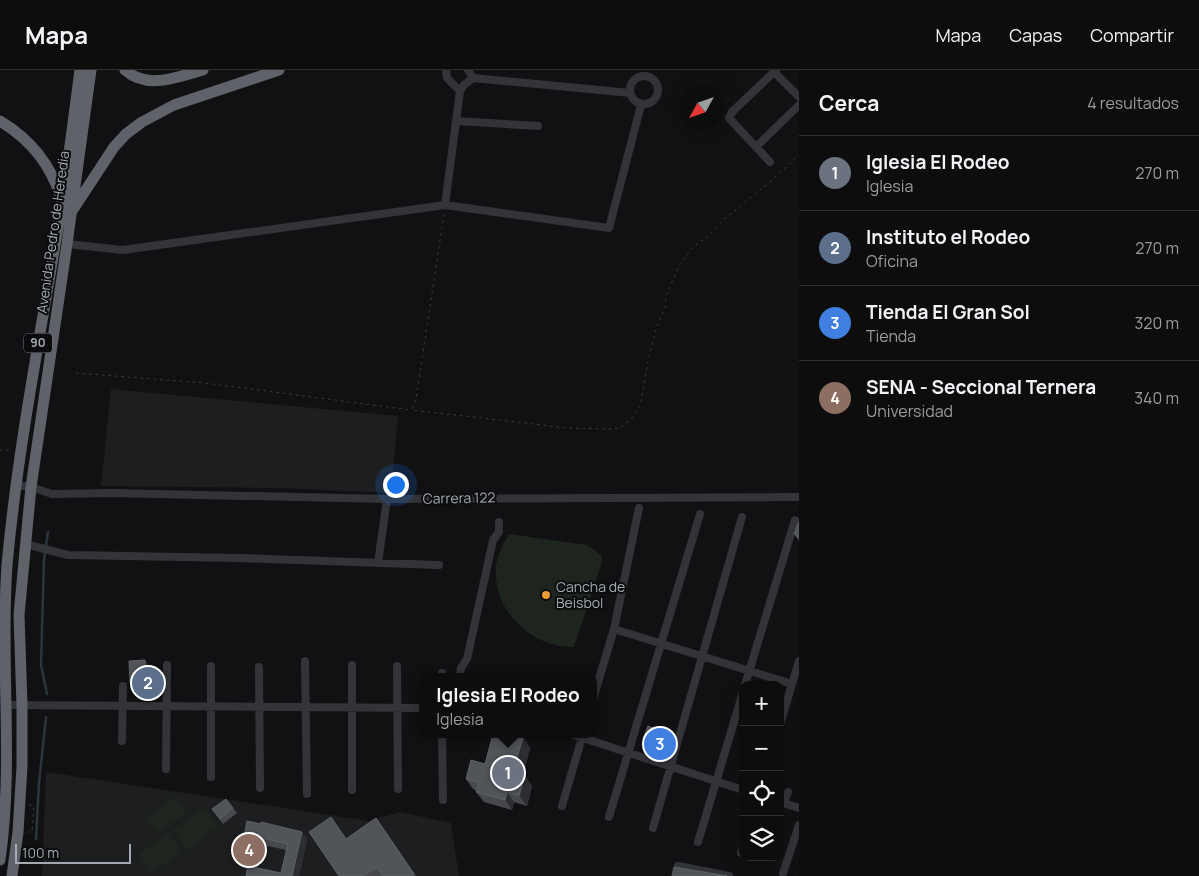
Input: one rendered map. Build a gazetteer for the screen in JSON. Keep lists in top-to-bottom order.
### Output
{
  "streets": {
    "highway": ["Avenida Pedro de Heredia", "90"],
    "street": ["Carrera 122"]
  },
  "crossings": [
    ["Avenida Pedro de Heredia", "Carrera 122"]
  ],
  "places": ["Cancha de Beisbol"],
  "scale_bar": "100 m",
  "north": "bottom left",
  "page": {
    "header": "Mapa",
    "nav": ["Mapa", "Capas", "Compartir"],
    "heading": ["Cerca", "4 resultados"],
    "list": [
      {
        "mark": "1",
        "name": "Iglesia El Rodeo",
        "note": "Iglesia",
        "value": "270 m"
      },
      {
        "mark": "2",
        "name": "Instituto el Rodeo",
        "note": "Oficina",
        "value": "270 m"
      },
      {
        "mark": "3",
        "name": "Tienda El Gran Sol",
        "note": "Tienda",
        "value": "320 m"
      },
      {
        "mark": "4",
        "name": "SENA - Seccional Ternera",
        "note": "Universidad",
        "value": "340 m"
      }
    ],
    "pins": [
      "2",
      "3",
      "1",
      "4"
    ],
    "popup": ["Iglesia El Rodeo", "Iglesia"],
    "map_buttons": ["+", "−"],
    "scale": "100 m"
  }
}
